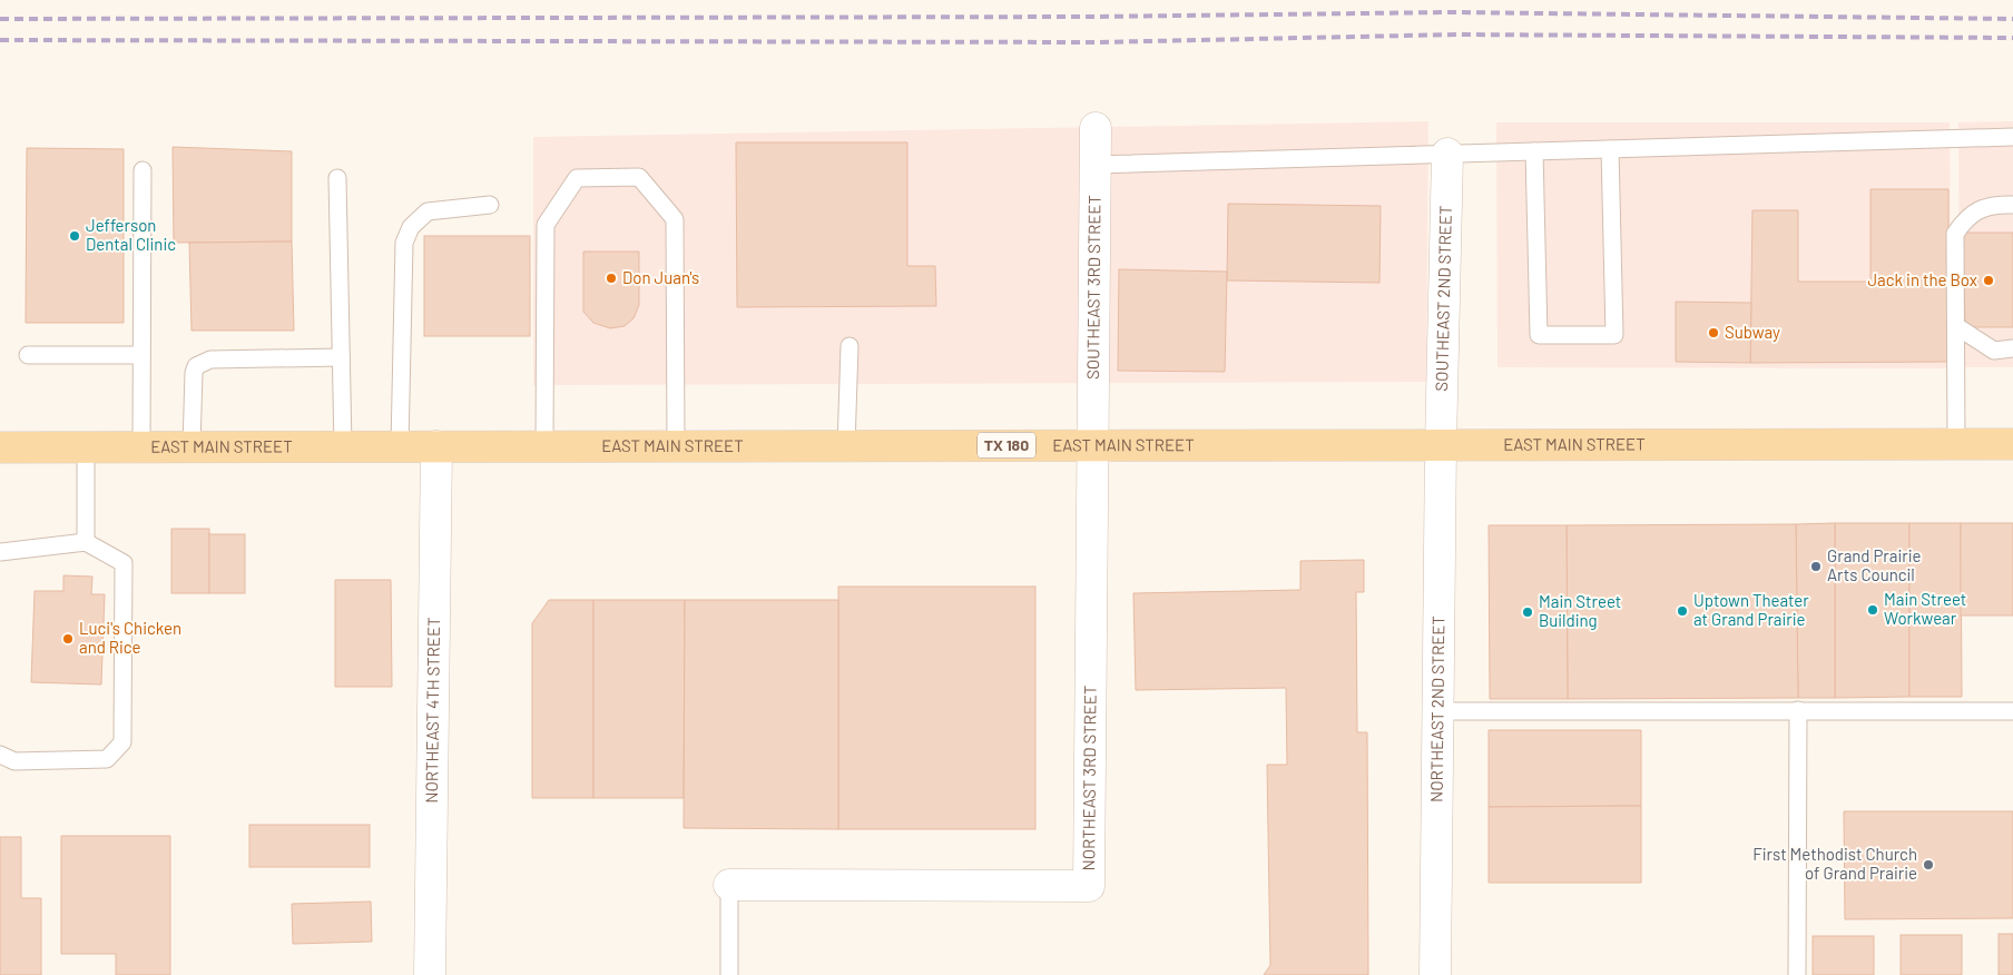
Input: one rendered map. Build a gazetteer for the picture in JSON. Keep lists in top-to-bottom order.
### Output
{
  "streets": {
    "main road": ["EAST MAIN STREET", "TX 180"],
    "street": [
      "SOUTHEAST 3RD STREET",
      "SOUTHEAST 2ND STREET",
      "NORTHEAST 2ND STREET",
      "NORTHEAST 4TH STREET",
      "NORTHEAST 3RD STREET"
    ]
  },
  "crossings": [
    ["SOUTHEAST 3RD STREET", "EAST MAIN STREET"],
    ["SOUTHEAST 3RD STREET", "NORTHEAST 3RD STREET"],
    ["SOUTHEAST 2ND STREET", "EAST MAIN STREET"],
    ["SOUTHEAST 2ND STREET", "NORTHEAST 2ND STREET"],
    ["EAST MAIN STREET", "NORTHEAST 2ND STREET"],
    ["EAST MAIN STREET", "NORTHEAST 4TH STREET"],
    ["EAST MAIN STREET", "NORTHEAST 3RD STREET"]
  ],
  "places": [
    "Jefferson Dental Clinic",
    "Don Juan's",
    "Jack in the Box",
    "Subway",
    "Grand Prairie Arts Council",
    "Main Street Workwear",
    "Uptown Theater at Grand Prairie",
    "Main Street Building",
    "Luci's Chicken and Rice",
    "First Methodist Church of Grand Prairie"
  ]
}
